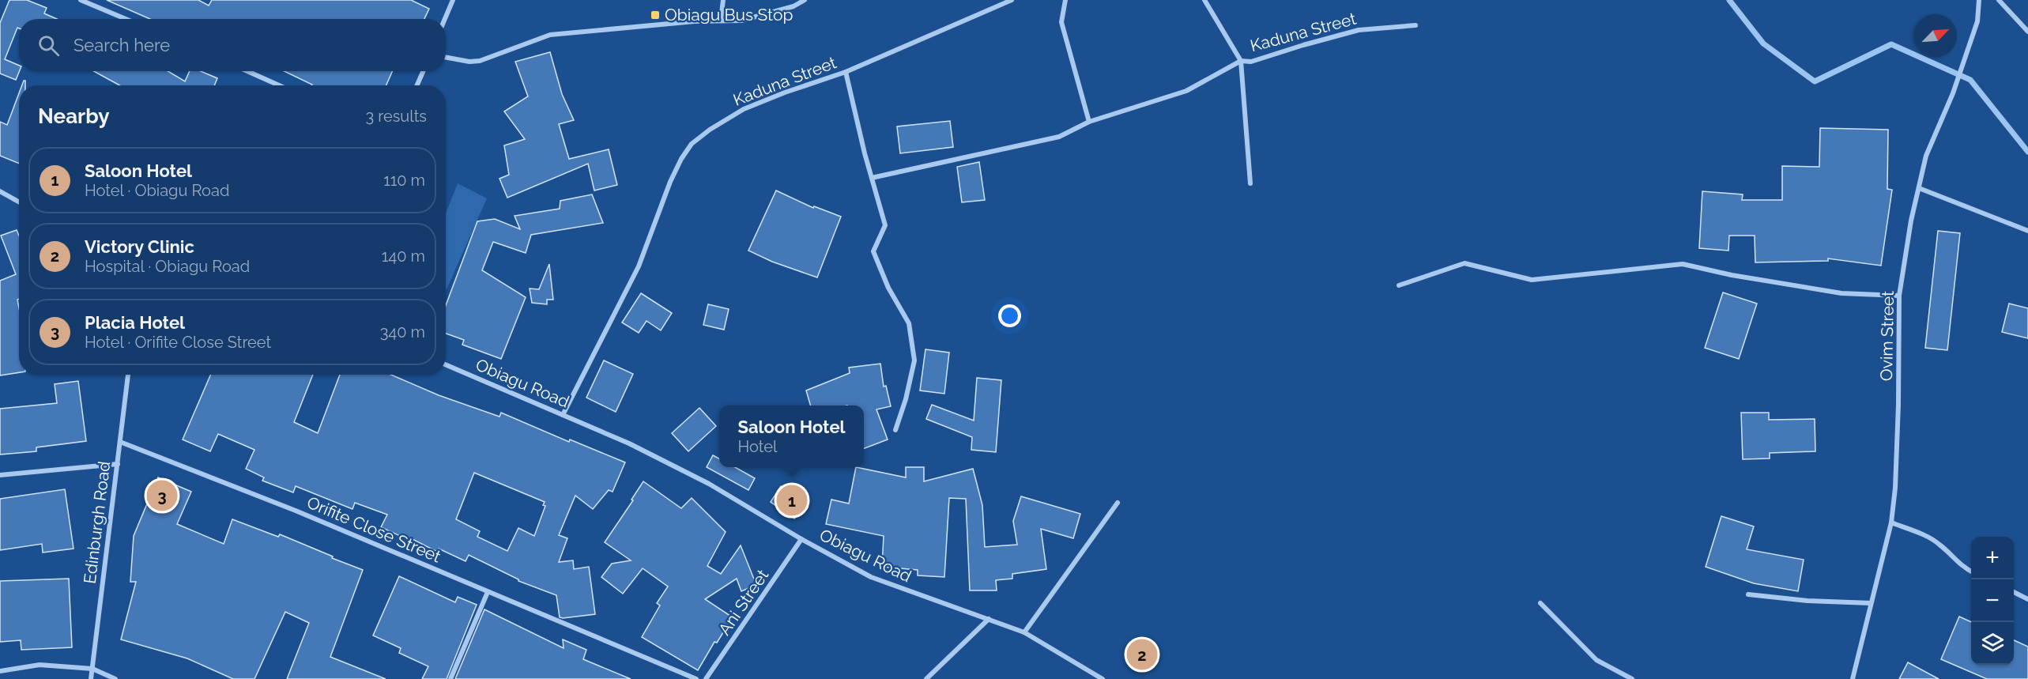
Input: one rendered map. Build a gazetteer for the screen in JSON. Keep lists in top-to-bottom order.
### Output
{
  "streets": {
    "street": [
      "Kaduna Street",
      "Ovim Street",
      "Obiagu Road",
      "Edinburgh Road",
      "Orifite Close Street",
      "Ani Street"
    ]
  },
  "crossings": [
    ["Kaduna Street", "Obiagu Road"],
    ["Obiagu Road", "Ani Street"],
    ["Edinburgh Road", "Orifite Close Street"]
  ],
  "places": {
    "transit": ["Obiagu Bus Stop"]
  },
  "north": "top right",
  "page": {
    "search": "Search here",
    "heading": ["Nearby", "3 results"],
    "list": [
      {
        "mark": "1",
        "name": "Saloon Hotel",
        "note": "Hotel · Obiagu Road",
        "value": "110 m"
      },
      {
        "mark": "2",
        "name": "Victory Clinic",
        "note": "Hospital · Obiagu Road",
        "value": "140 m"
      },
      {
        "mark": "3",
        "name": "Placia Hotel",
        "note": "Hotel · Orifite Close Street",
        "value": "340 m"
      }
    ],
    "popup": ["Saloon Hotel", "Hotel"],
    "pins": ["3", "1", "2"],
    "map_buttons": ["+", "−"]
  }
}
